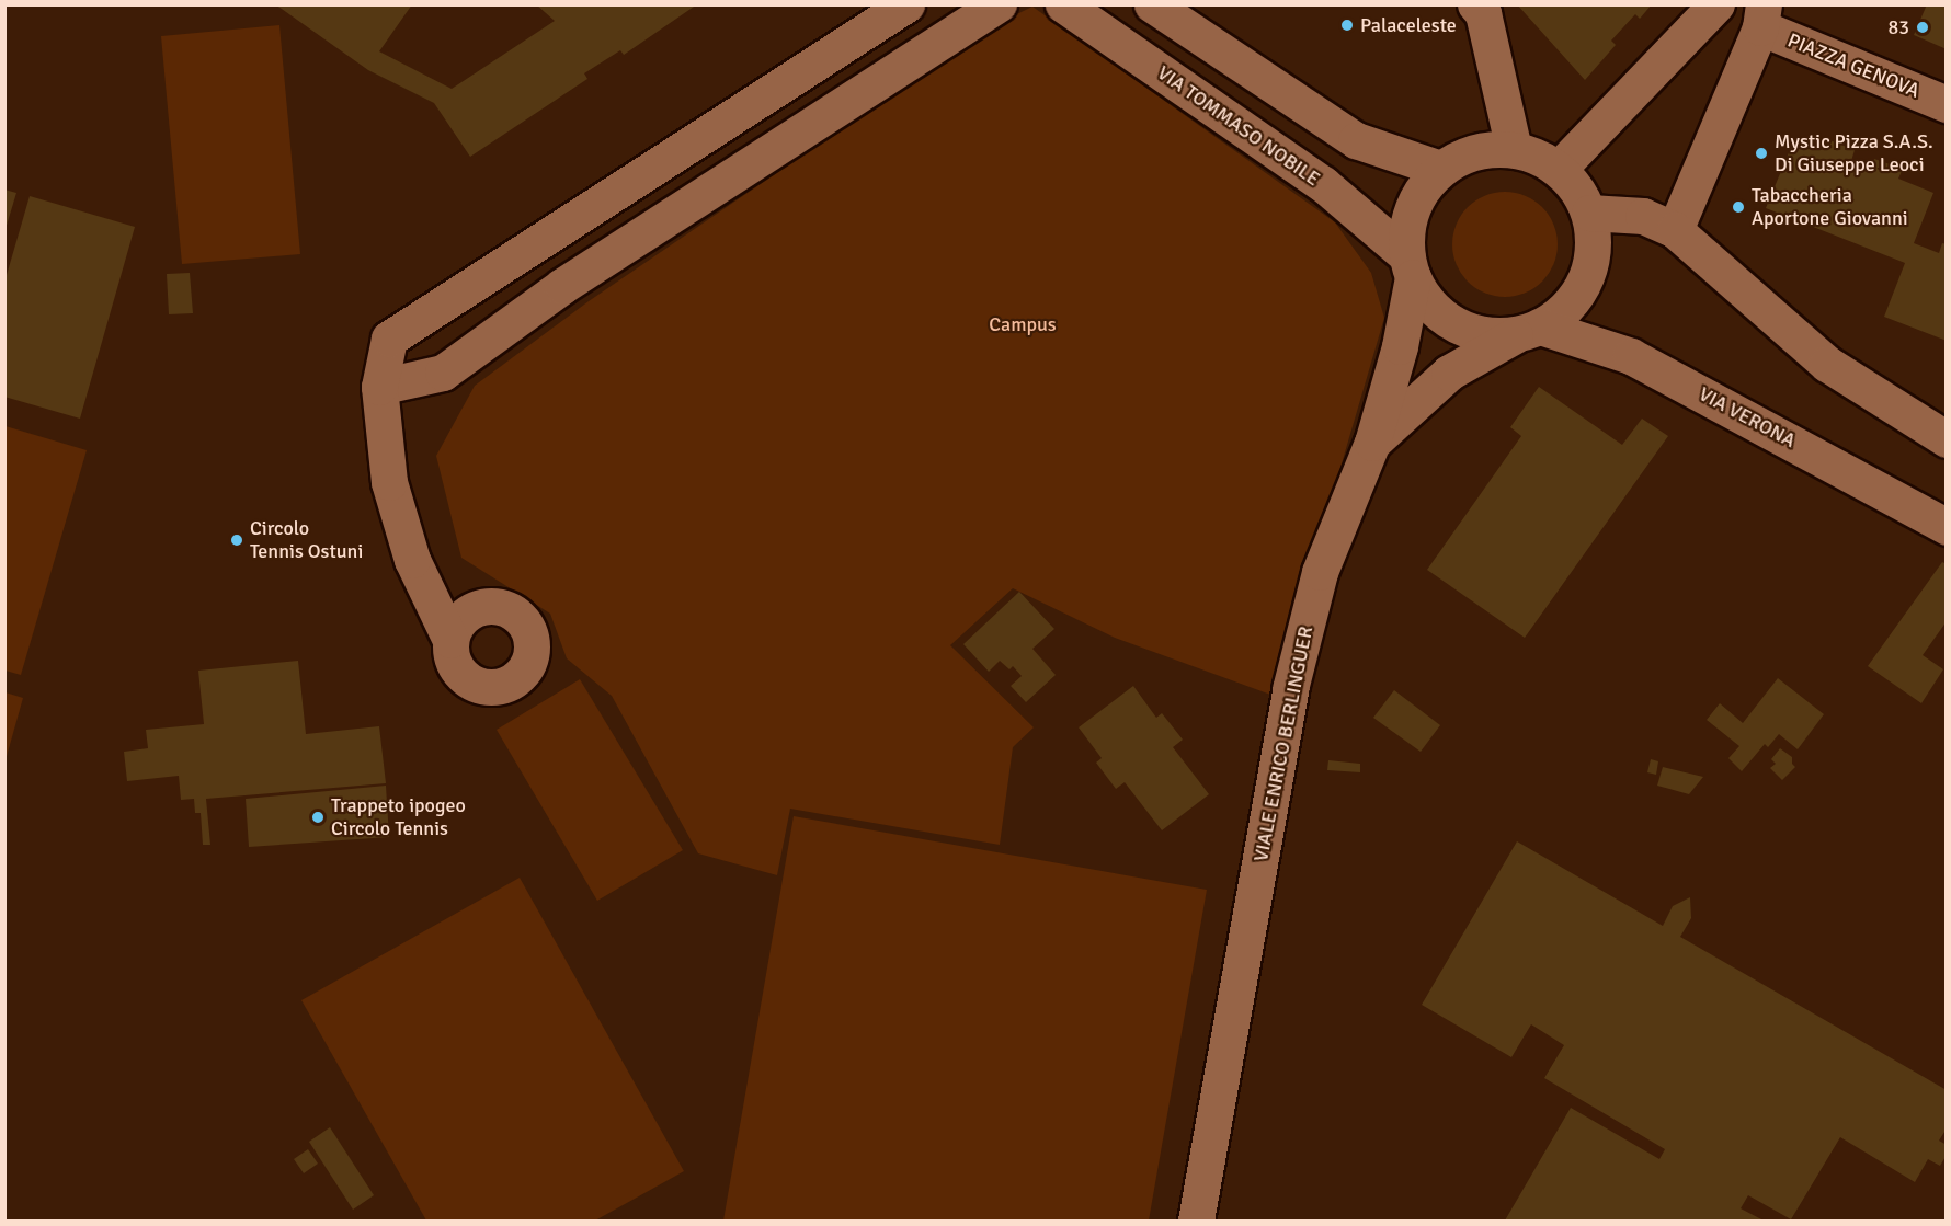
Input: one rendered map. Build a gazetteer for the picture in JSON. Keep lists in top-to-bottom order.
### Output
{
  "streets": {
    "street": [
      "PIAZZA GENOVA",
      "VIA TOMMASO NOBILE",
      "VIA VERONA",
      "VIALE ENRICO BERLINGUER"
    ]
  },
  "crossings": [
    ["VIA TOMMASO NOBILE", "VIA VERONA"],
    ["VIA TOMMASO NOBILE", "VIALE ENRICO BERLINGUER"],
    ["VIA VERONA", "VIALE ENRICO BERLINGUER"]
  ],
  "parks": ["Campus"],
  "places": [
    "Palaceleste",
    "83",
    "Mystic Pizza S.A.S. Di Giuseppe Leoci",
    "Tabaccheria Aportone Giovanni",
    "Circolo Tennis Ostuni",
    "Trappeto ipogeo Circolo Tennis"
  ]
}
